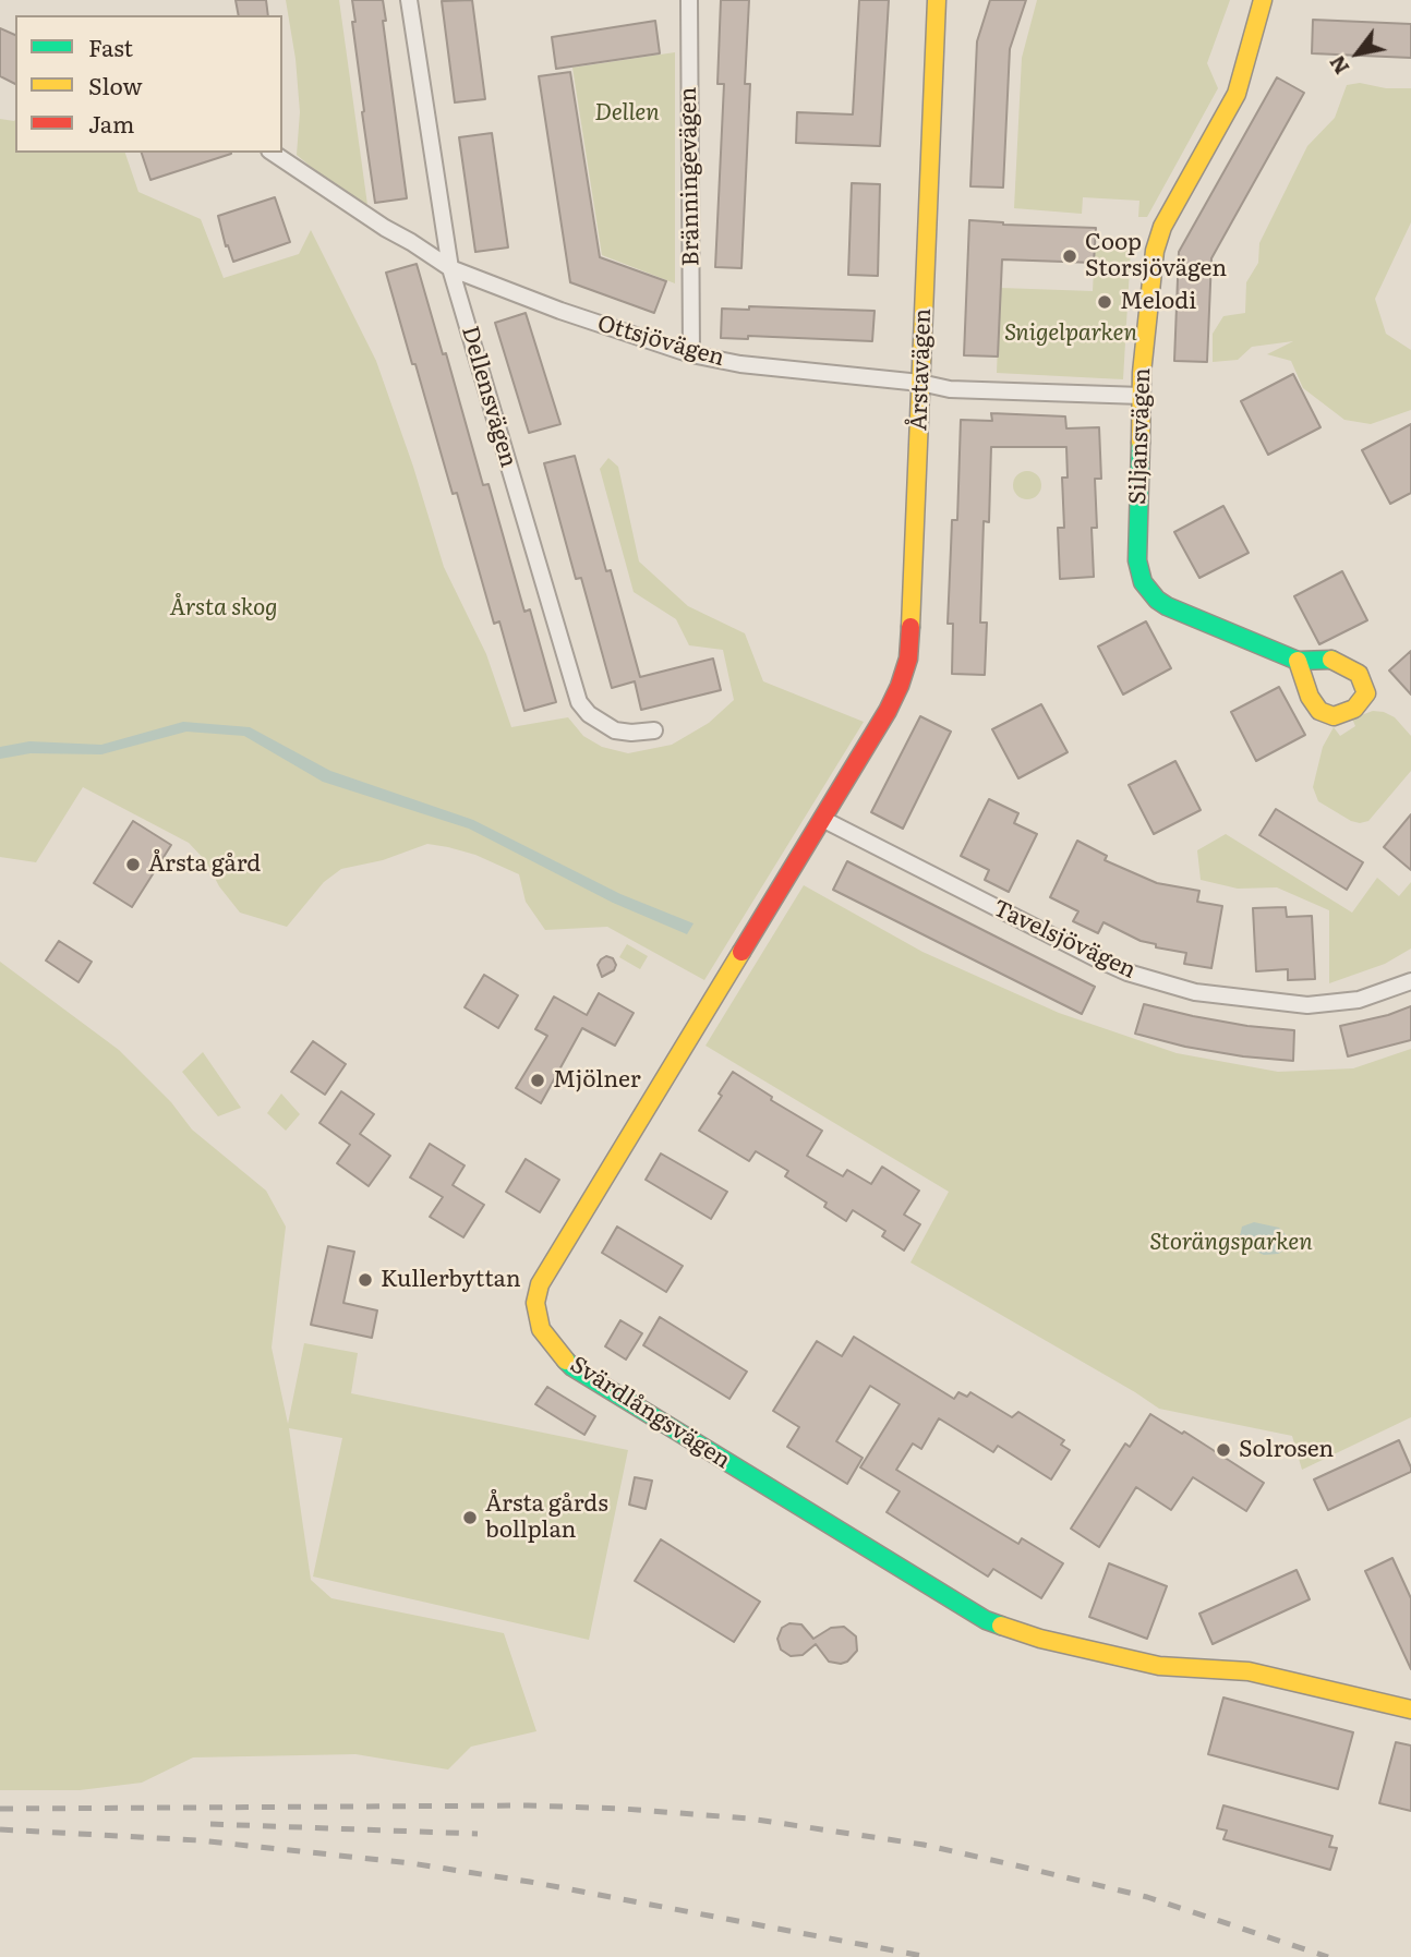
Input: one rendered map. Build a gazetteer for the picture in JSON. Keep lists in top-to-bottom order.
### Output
{
  "streets": {
    "street": [
      "Bränningevägen",
      "Ottsjövägen",
      "Årstavägen",
      "Dellensvägen",
      "Siljansvägen",
      "Tavelsjövägen",
      "Svärdlångsvägen"
    ]
  },
  "crossings": [
    ["Bränningevägen", "Ottsjövägen"],
    ["Ottsjövägen", "Årstavägen"],
    ["Ottsjövägen", "Dellensvägen"],
    ["Ottsjövägen", "Siljansvägen"],
    ["Årstavägen", "Svärdlångsvägen"],
    ["Tavelsjövägen", "Svärdlångsvägen"]
  ],
  "parks": [
    "Dellen",
    "Snigelparken",
    "Årsta skog",
    "Storängsparken"
  ],
  "places": [
    "Coop Storsjövägen",
    "Melodi",
    "Årsta gård",
    "Mjölner",
    "Kullerbyttan",
    "Solrosen",
    "Årsta gårds bollplan"
  ],
  "legend": ["Fast", "Slow", "Jam"],
  "north": "bottom left"
}
